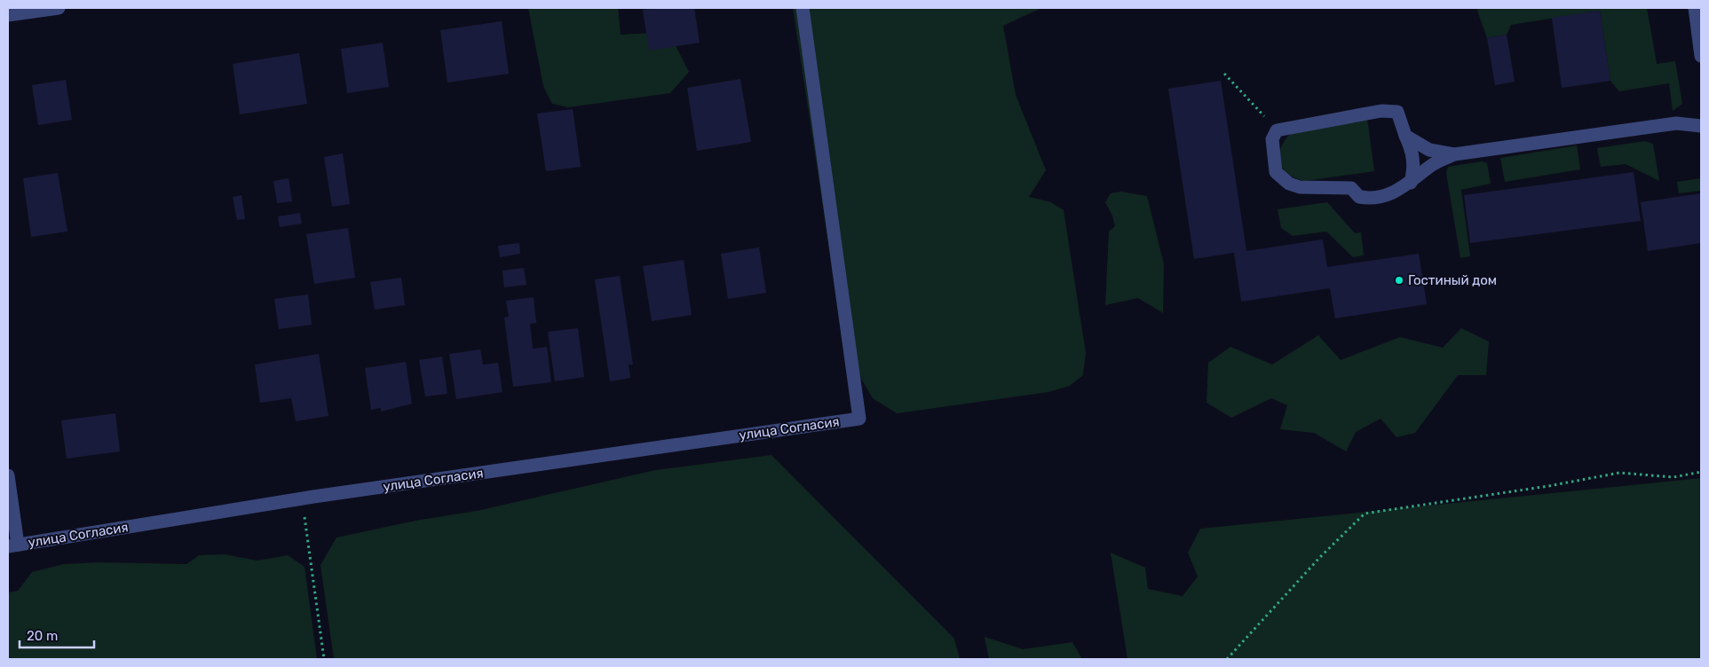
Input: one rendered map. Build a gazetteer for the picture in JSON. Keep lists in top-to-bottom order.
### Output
{
  "streets": {
    "street": ["улица Согласия"]
  },
  "places": ["Гостиный дом"],
  "scale_bar": "20 m"
}
